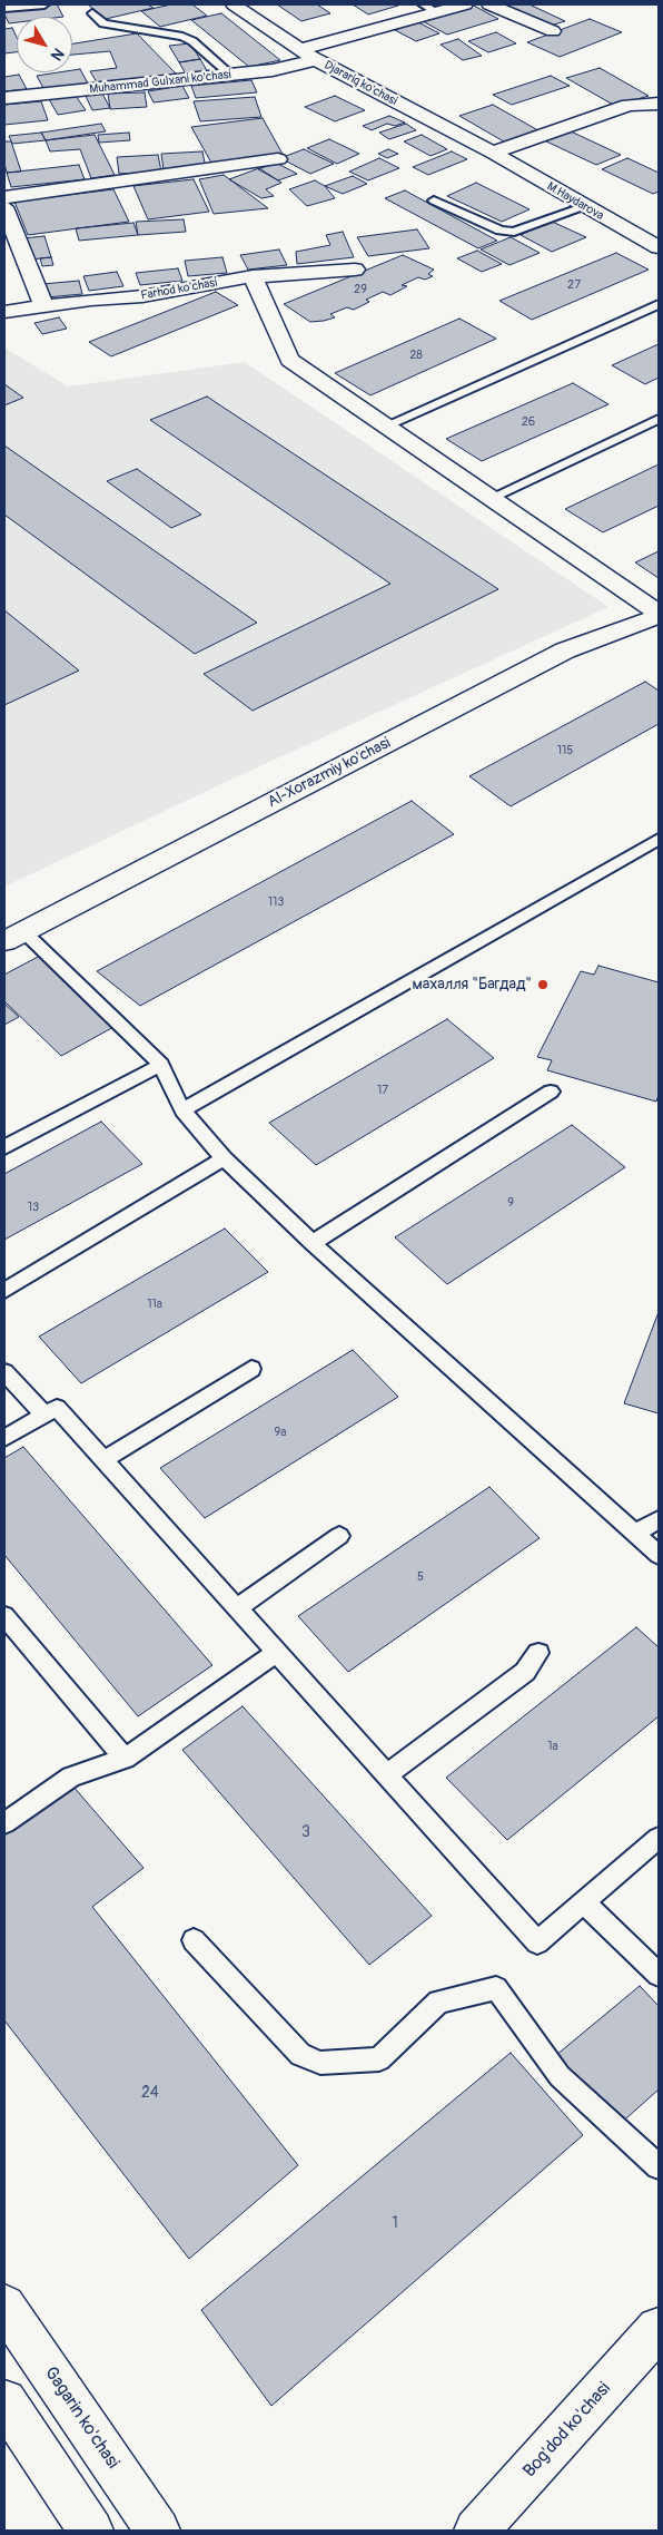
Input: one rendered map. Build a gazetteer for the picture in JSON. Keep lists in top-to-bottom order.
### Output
{
  "streets": {
    "street": [
      "Muhammad Gulxani ko'chasi",
      "Djarariq ko'chasi",
      "M.Haydarova",
      "Farhod ko'chasi",
      "Al-Xorazmiy ko'chasi",
      "Gagarin ko'chasi",
      "Bog'dod ko'chasi"
    ]
  },
  "crossings": [
    ["Muhammad Gulxani ko'chasi", "Djarariq ko'chasi"],
    ["Djarariq ko'chasi", "M.Haydarova"]
  ],
  "places": ["махалля \"Багдад\""],
  "house_numbers": [
    "27",
    "29",
    "28",
    "26",
    "115",
    "113",
    "17",
    "9",
    "13",
    "11a",
    "9a",
    "5",
    "1a",
    "3",
    "24",
    "1"
  ],
  "north": "bottom right"
}
